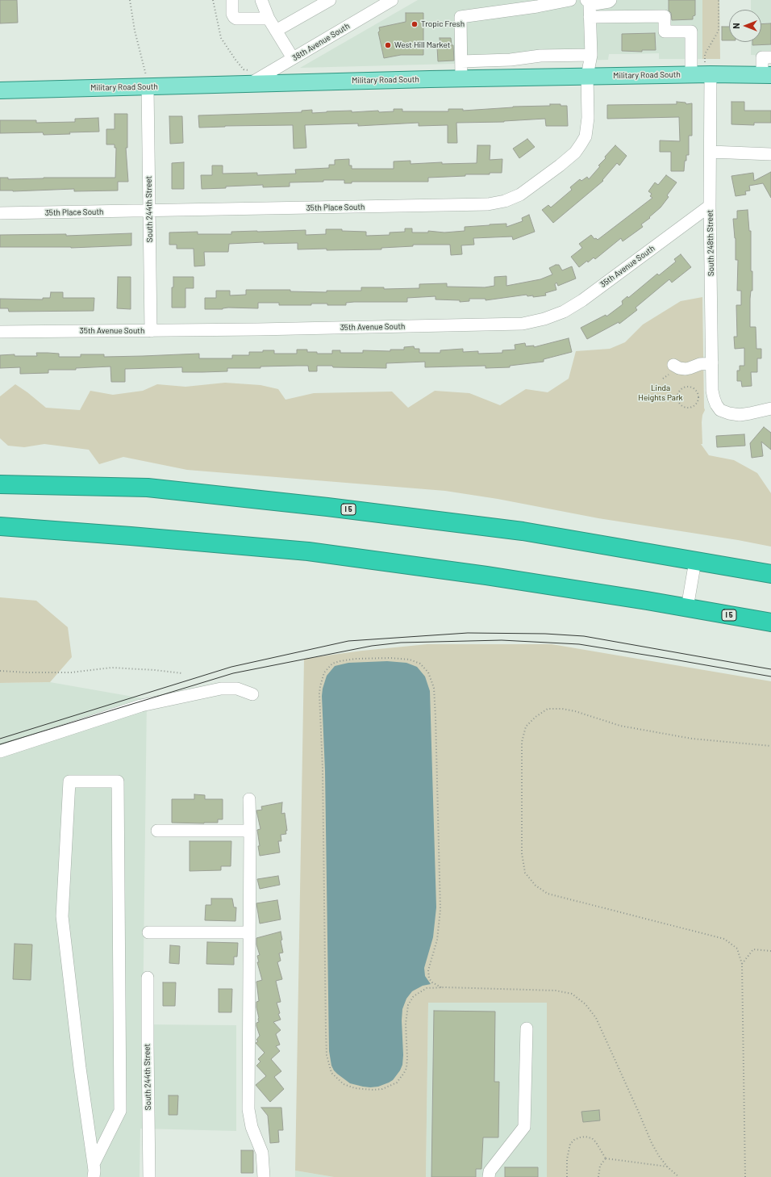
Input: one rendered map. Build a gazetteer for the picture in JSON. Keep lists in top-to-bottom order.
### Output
{
  "streets": {
    "highway": ["I 5"],
    "main road": ["Military Road South"],
    "street": [
      "38th Avenue South",
      "35th Place South",
      "South 244th Street",
      "South 248th Street",
      "35th Avenue South"
    ]
  },
  "crossings": [
    ["38th Avenue South", "Military Road South"],
    ["Military Road South", "35th Place South"],
    ["Military Road South", "South 244th Street"],
    ["Military Road South", "South 248th Street"],
    ["35th Place South", "South 244th Street"],
    ["35th Place South", "South 248th Street"],
    ["South 244th Street", "35th Avenue South"],
    ["South 248th Street", "35th Avenue South"]
  ],
  "parks": ["Linda Heights Park"],
  "places": ["Tropic Fresh", "West Hill Market"],
  "north": "left"
}
